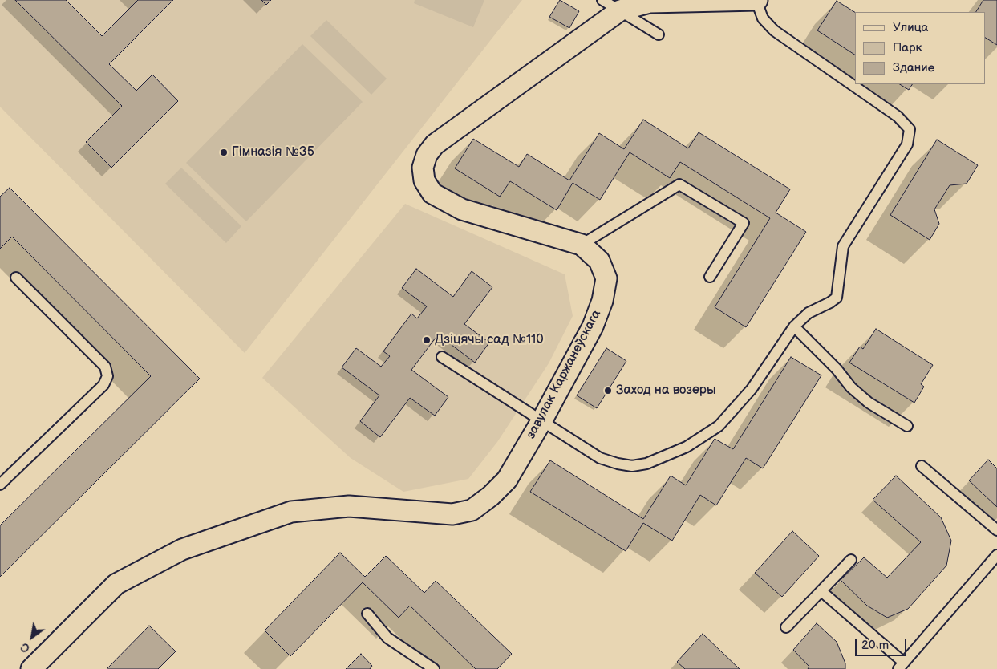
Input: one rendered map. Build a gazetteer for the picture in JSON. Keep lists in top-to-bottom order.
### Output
{
  "streets": {
    "street": ["завулак Каржанеўскага"]
  },
  "places": ["Гімназія №35", "Дзіцячы сад №110", "Заход на возеры"],
  "legend": ["Улица", "Парк", "Здание"],
  "scale_bar": "20 m",
  "north": "bottom left"
}
